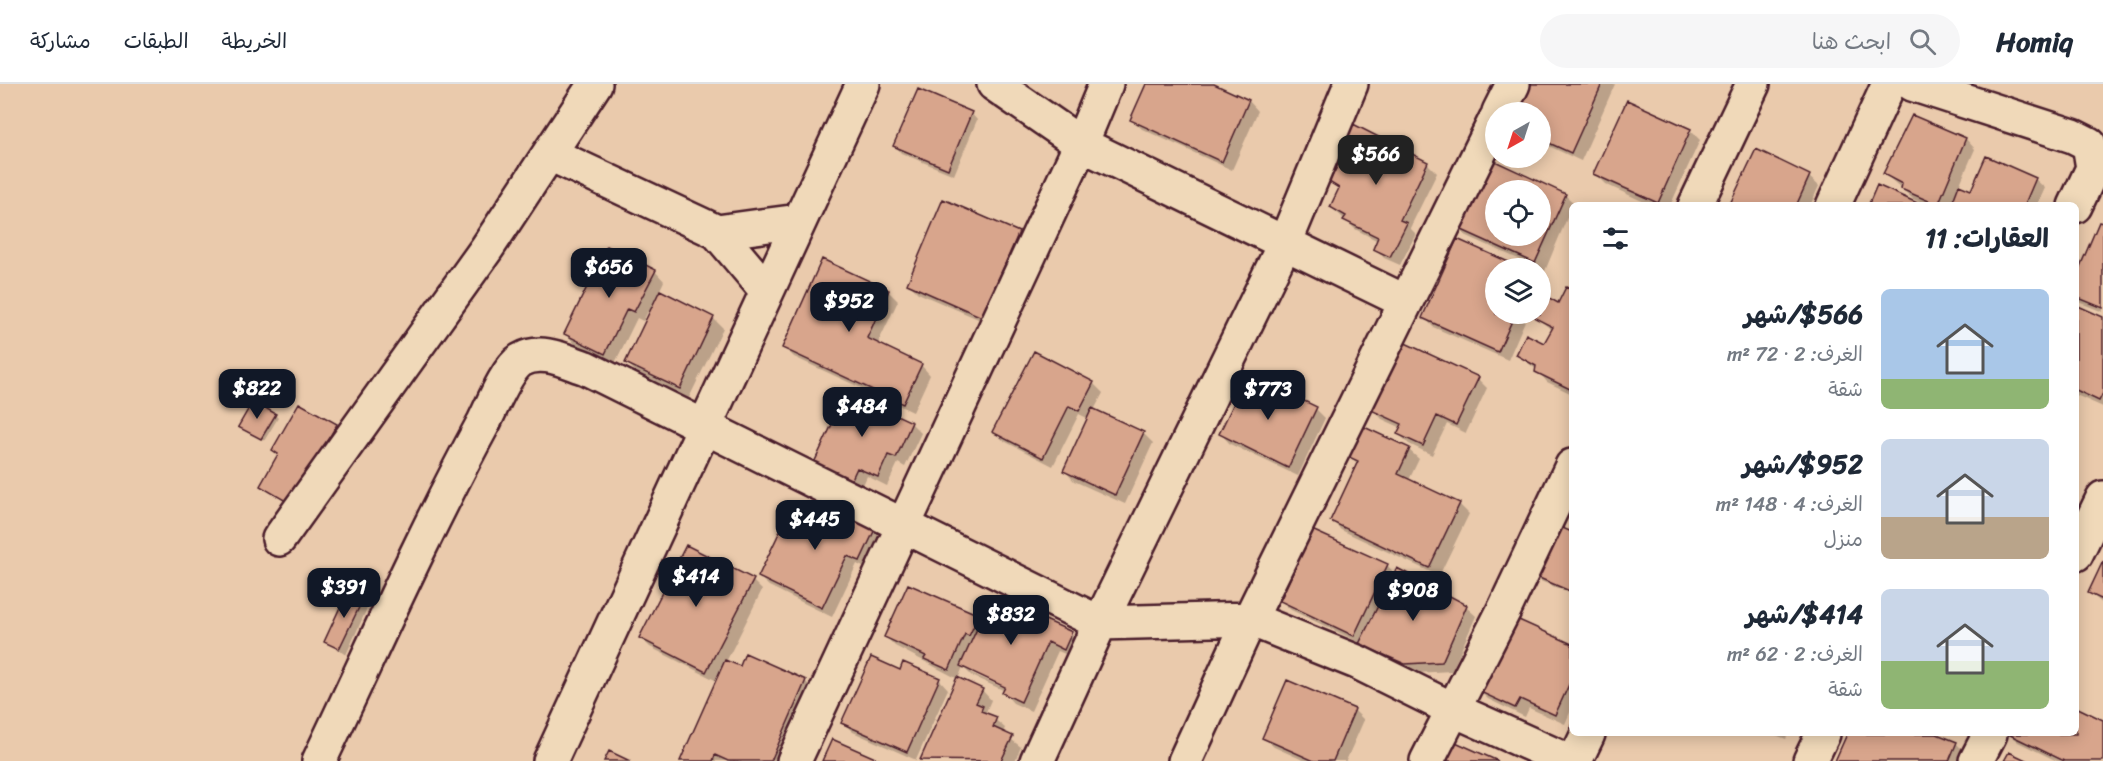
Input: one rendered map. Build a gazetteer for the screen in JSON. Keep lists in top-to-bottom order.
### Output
{
  "north": "bottom left",
  "page": {
    "header": "Homiq",
    "search": "ابحث هنا",
    "nav": ["الخريطة", "الطبقات", "مشاركة"],
    "price": [
      "$566",
      "$656",
      "$952",
      "$822",
      "$773",
      "$484",
      "$445",
      "$414",
      "$391",
      "$908",
      "$832"
    ],
    "heading": "العقارات: 11",
    "list": [
      {
        "name": "$566/شهر",
        "note": "الغرف: 2 · 72 m² · شقة"
      },
      {
        "name": "$952/شهر",
        "note": "الغرف: 4 · 148 m² · منزل"
      },
      {
        "name": "$414/شهر",
        "note": "الغرف: 2 · 62 m² · شقة"
      }
    ]
  }
}
